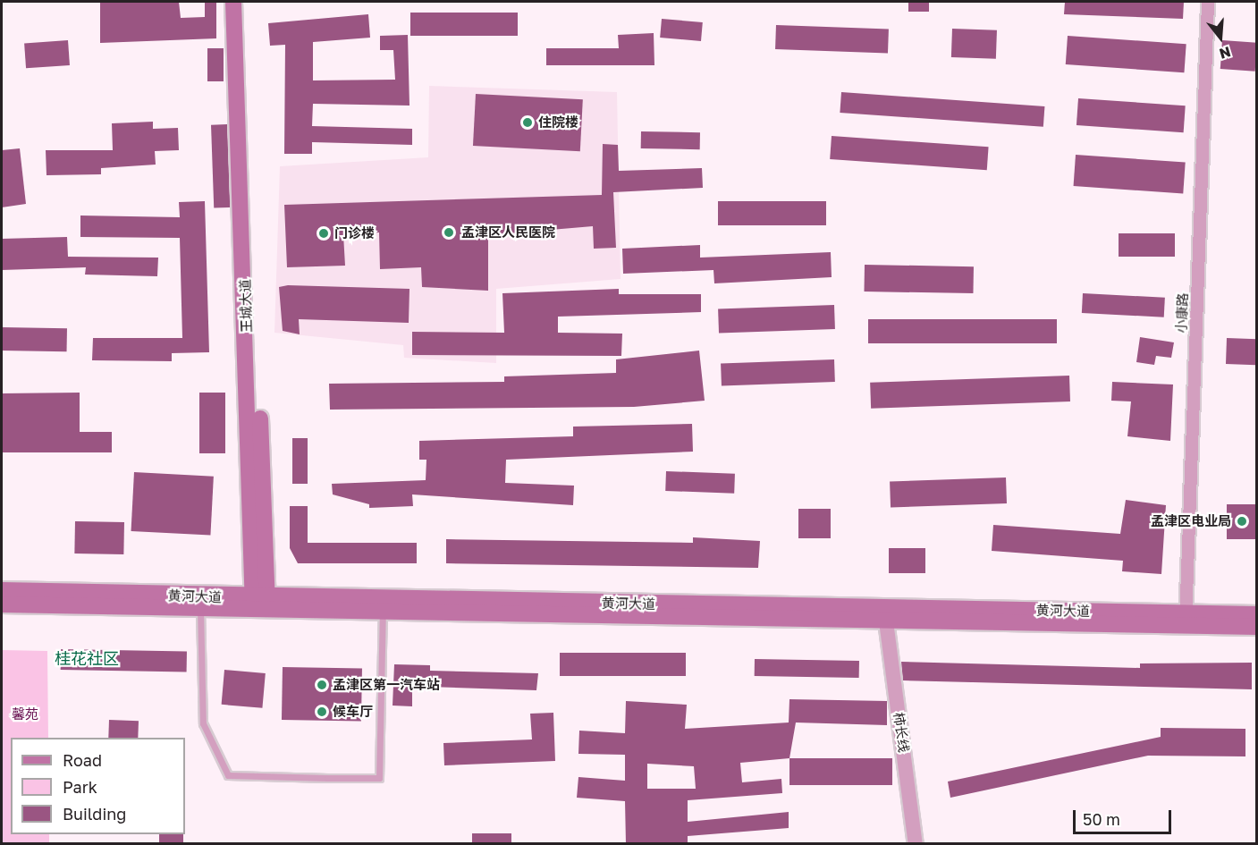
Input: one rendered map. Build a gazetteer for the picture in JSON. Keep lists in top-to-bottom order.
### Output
{
  "streets": {
    "main road": ["王城大道", "黄河大道"],
    "street": ["小康路", "柿长线"]
  },
  "crossings": [
    ["王城大道", "黄河大道"],
    ["小康路", "黄河大道"],
    ["黄河大道", "柿长线"]
  ],
  "districts": ["桂花社区"],
  "parks": ["馨苑"],
  "places": [
    "住院楼",
    "孟津区人民医院",
    "门诊楼",
    "孟津区电业局",
    "孟津区第一汽车站",
    "候车厅"
  ],
  "legend": ["Road", "Park", "Building"],
  "scale_bar": "50 m",
  "north": "bottom"
}
